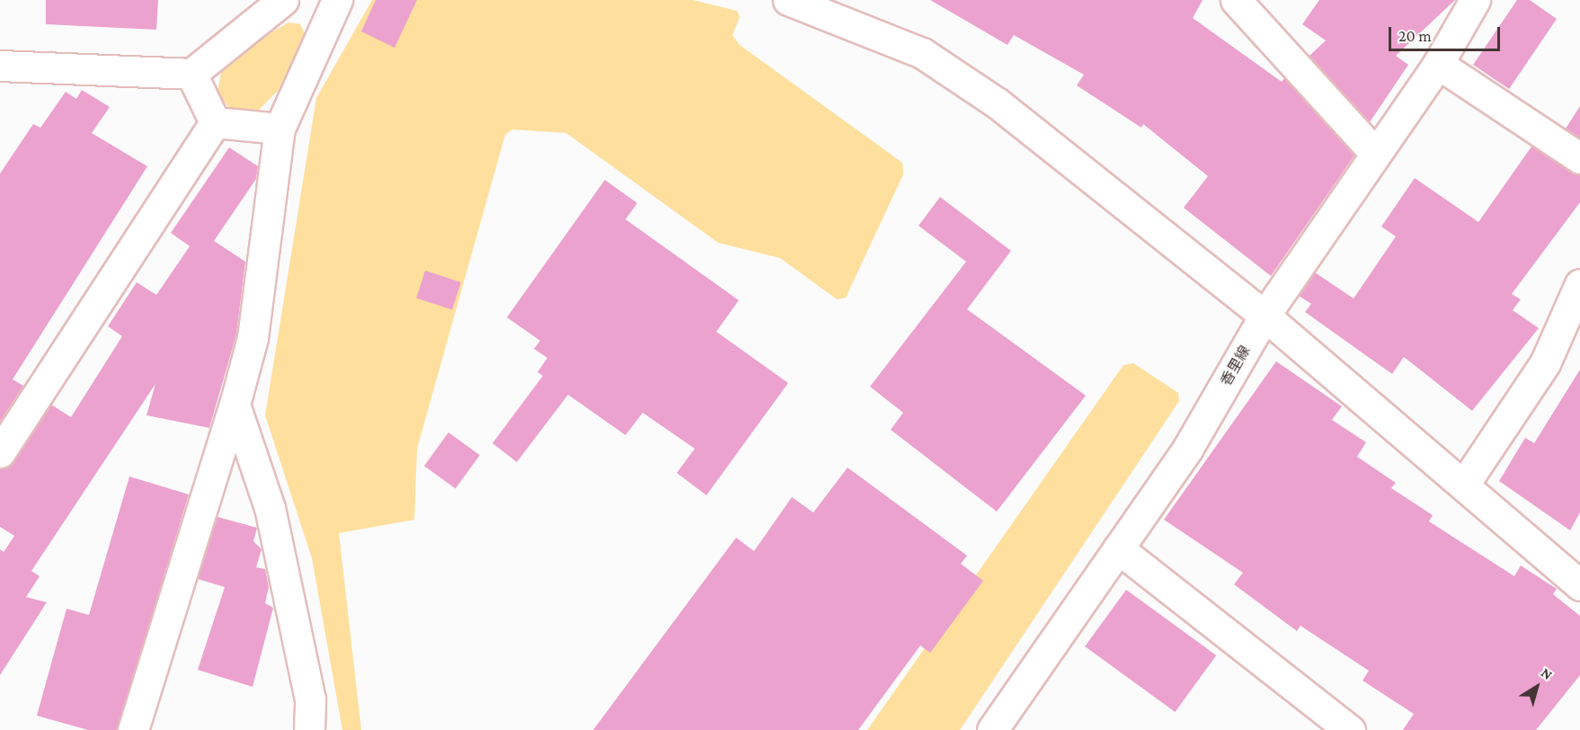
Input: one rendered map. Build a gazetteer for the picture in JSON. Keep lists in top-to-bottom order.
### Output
{
  "streets": {
    "street": ["香里線"]
  },
  "scale_bar": "20 m",
  "north": "top right"
}
